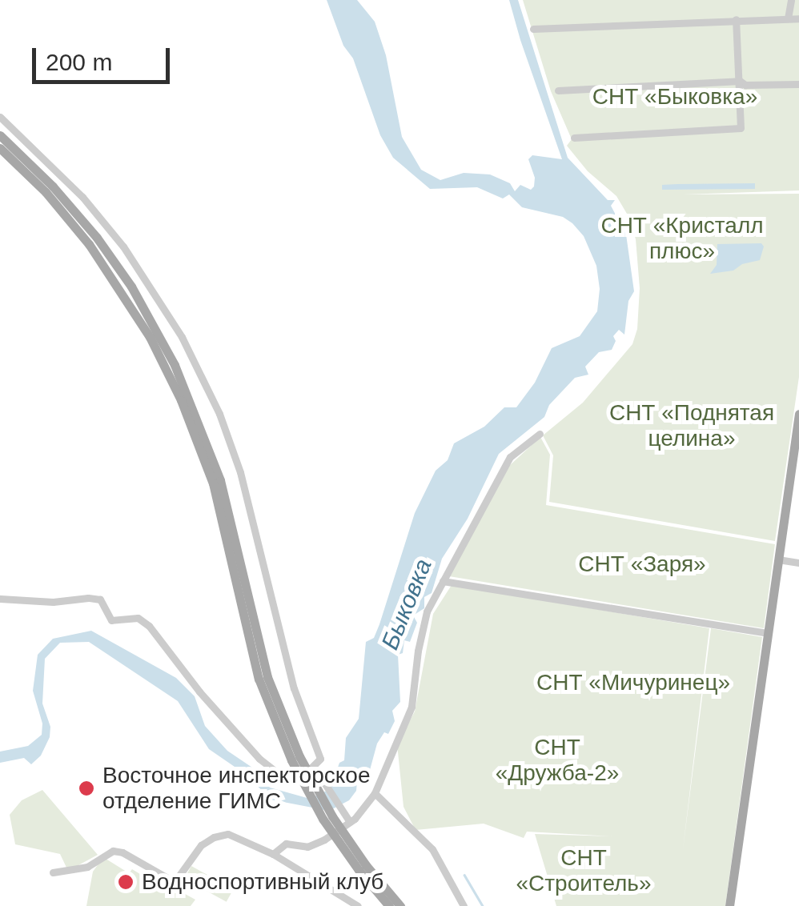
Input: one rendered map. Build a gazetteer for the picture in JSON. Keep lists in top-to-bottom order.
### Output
{
  "water": ["Быковка"],
  "parks": [
    "СНТ «Быковка»",
    "СНТ «Кристалл плюс»",
    "СНТ «Поднятая целина»",
    "СНТ «Заря»",
    "СНТ «Мичуринец»",
    "СНТ «Дружба-2»",
    "СНТ «Строитель»"
  ],
  "places": ["Восточное инспекторское отделение ГИМС", "Водноспортивный клуб"],
  "scale_bar": "200 m"
}
